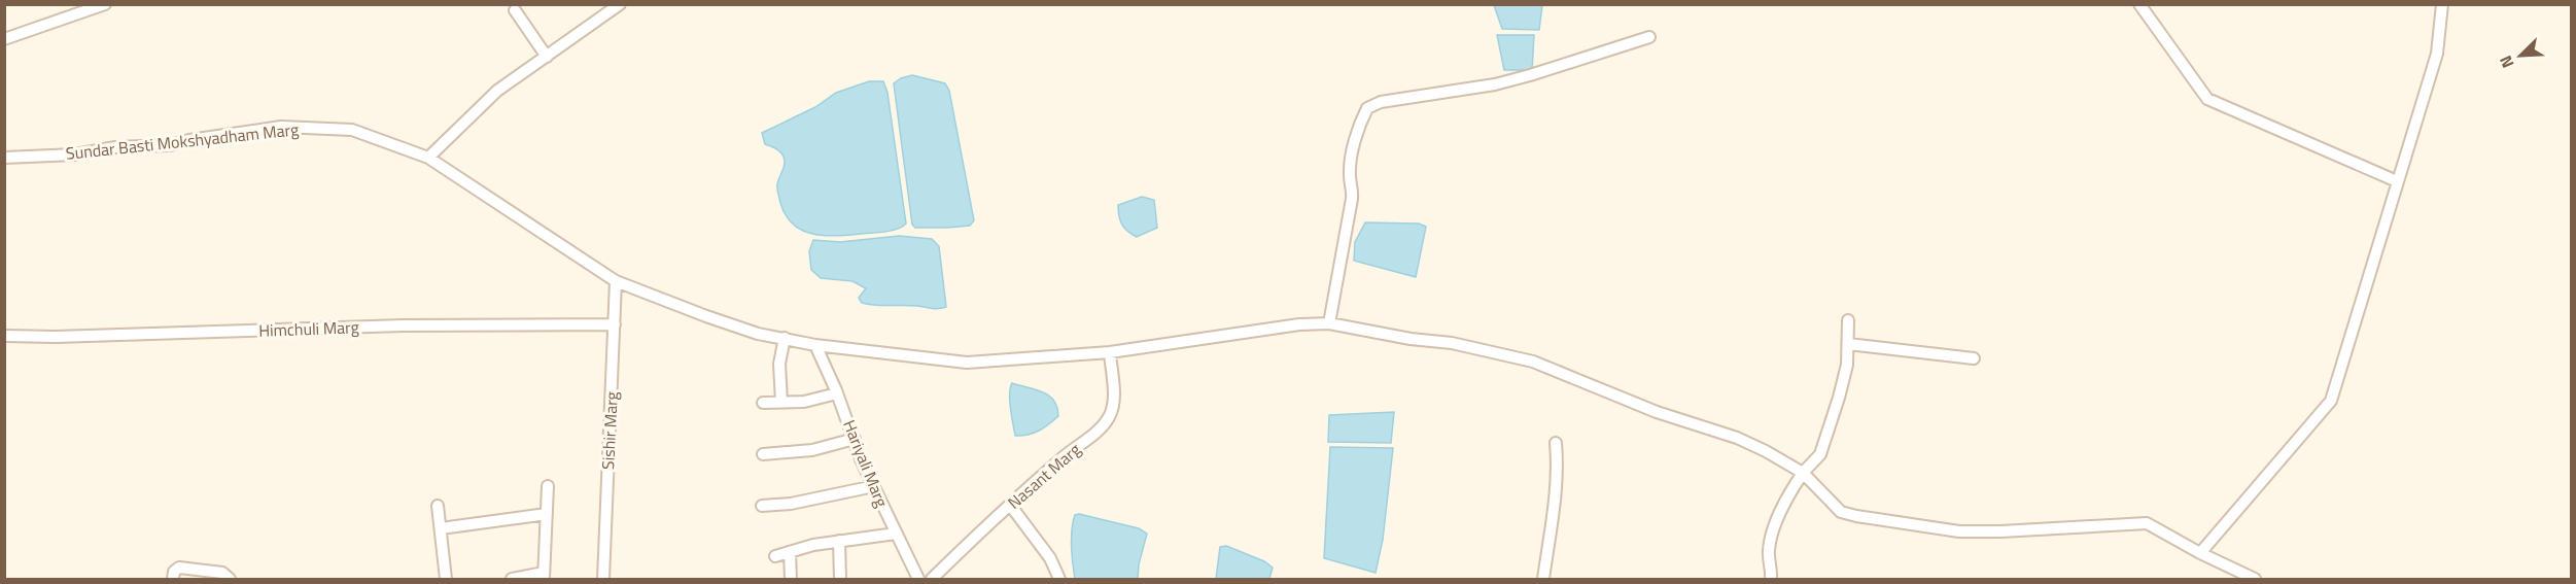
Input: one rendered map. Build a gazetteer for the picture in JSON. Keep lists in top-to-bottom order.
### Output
{
  "streets": {
    "street": [
      "Sundar Basti Mokshyadham Marg",
      "Himchuli Marg",
      "Sishir Marg",
      "Hariyali Marg",
      "Nasant Marg"
    ]
  },
  "crossings": [
    ["Sundar Basti Mokshyadham Marg", "Sishir Marg"],
    ["Sundar Basti Mokshyadham Marg", "Hariyali Marg"],
    ["Sundar Basti Mokshyadham Marg", "Nasant Marg"],
    ["Himchuli Marg", "Sishir Marg"]
  ],
  "north": "bottom left"
}
